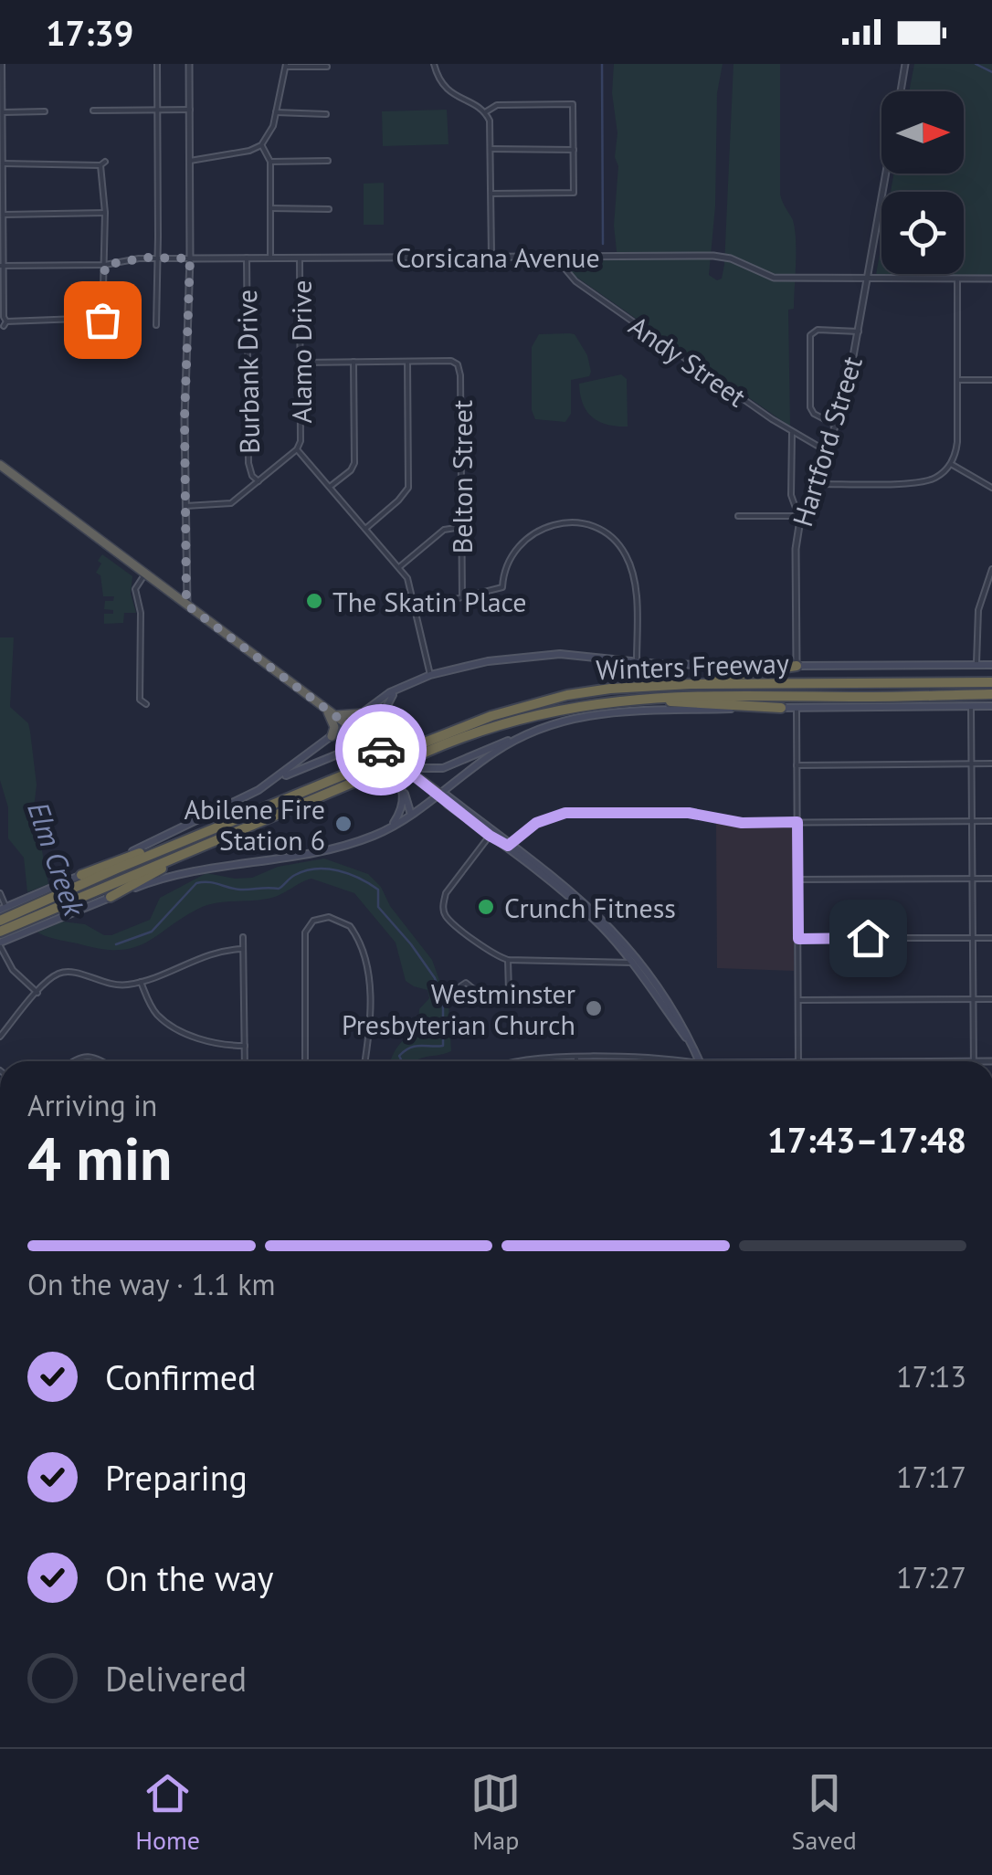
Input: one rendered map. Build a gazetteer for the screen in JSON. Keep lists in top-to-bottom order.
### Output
{
  "streets": {
    "highway": ["Winters Freeway"],
    "street": [
      "Corsicana Avenue",
      "Alamo Drive",
      "Andy Street",
      "Burbank Drive",
      "Hartford Street",
      "Belton Street"
    ]
  },
  "crossings": [
    ["Corsicana Avenue", "Alamo Drive"],
    ["Corsicana Avenue", "Andy Street"],
    ["Corsicana Avenue", "Burbank Drive"],
    ["Corsicana Avenue", "Hartford Street"],
    ["Andy Street", "Hartford Street"]
  ],
  "water": ["Elm Creek"],
  "places": [
    "The Skatin Place",
    "Abilene Fire Station 6",
    "Crunch Fitness",
    "Westminster Presbyterian Church"
  ],
  "north": "right",
  "page": {
    "status": "17:39",
    "heading": ["4 min", "Arriving in", "17:43–17:48"],
    "bar": "On the way · 1.1 km",
    "list": [
      ["Confirmed", "17:13"],
      ["Preparing", "17:17"],
      ["On the way", "17:27"],
      "Delivered"
    ],
    "tabs": ["Home", "Map", "Saved"]
  }
}
